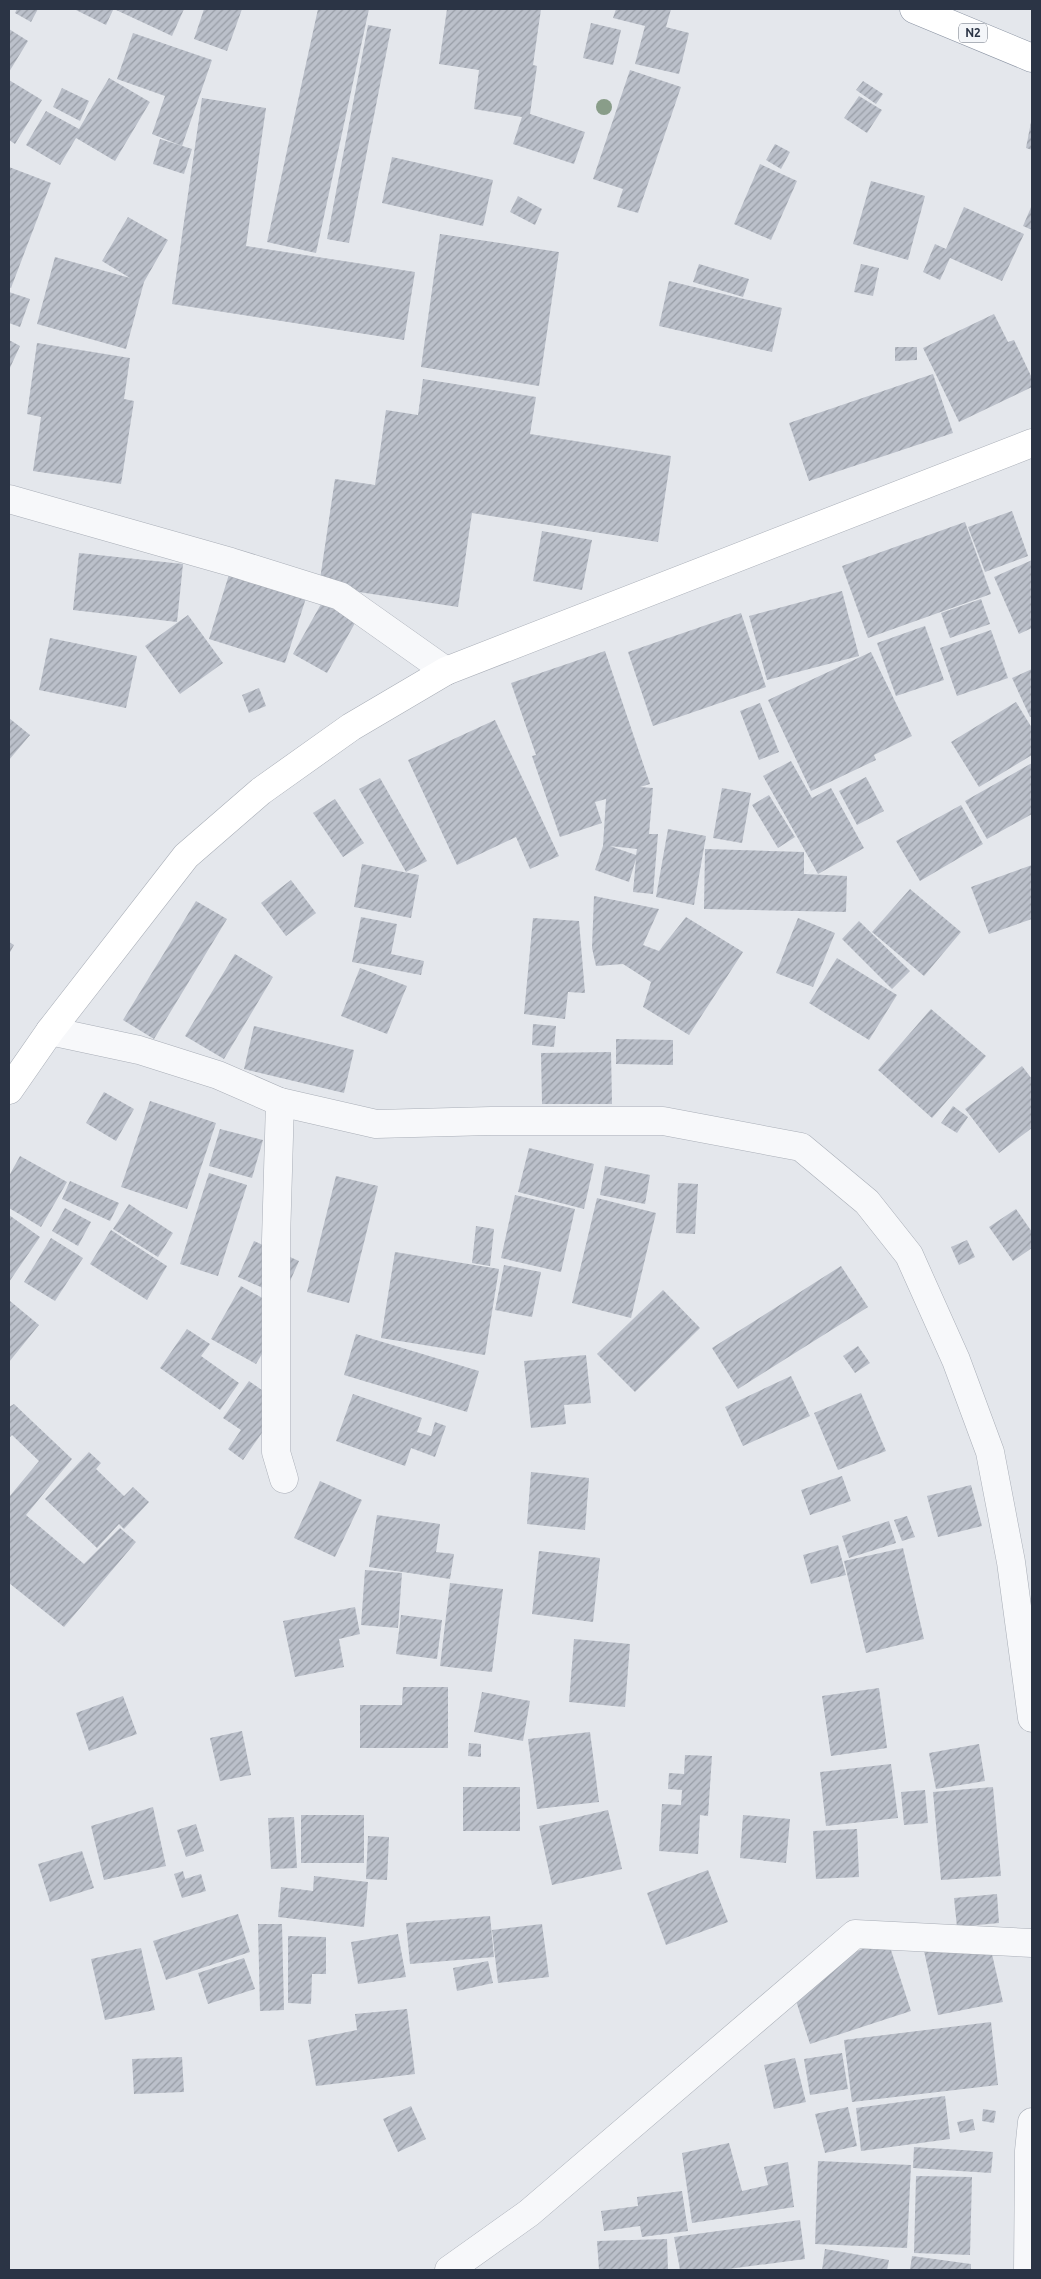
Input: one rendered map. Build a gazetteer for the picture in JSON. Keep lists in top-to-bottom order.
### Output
{
  "streets": {
    "main road": ["N2"]
  }
}
